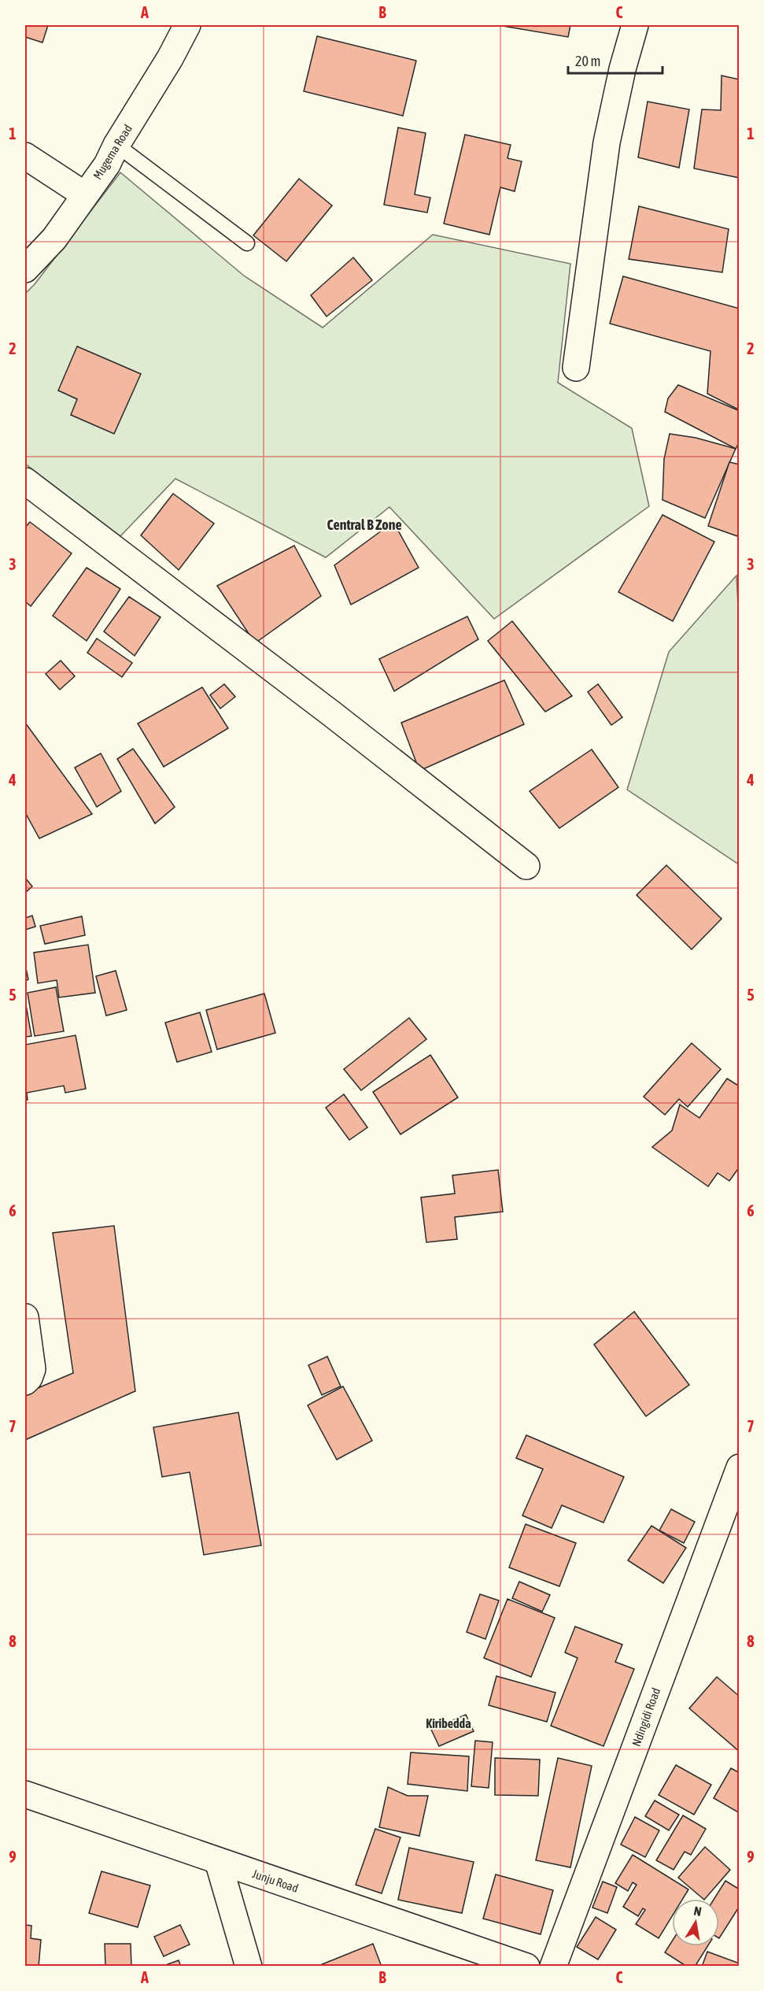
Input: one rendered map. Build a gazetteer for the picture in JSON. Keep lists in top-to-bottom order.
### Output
{
  "streets": {
    "street": ["Mugema Road", "Ndingidi Road", "Junju Road"]
  },
  "districts": ["Central B Zone", "Kiribedda"],
  "scale_bar": "20 m",
  "north": "top",
  "grid": {
    "columns": ["A", "B", "C"],
    "rows": [
      "1",
      "2",
      "3",
      "4",
      "5",
      "6",
      "7",
      "8",
      "9"
    ]
  }
}
